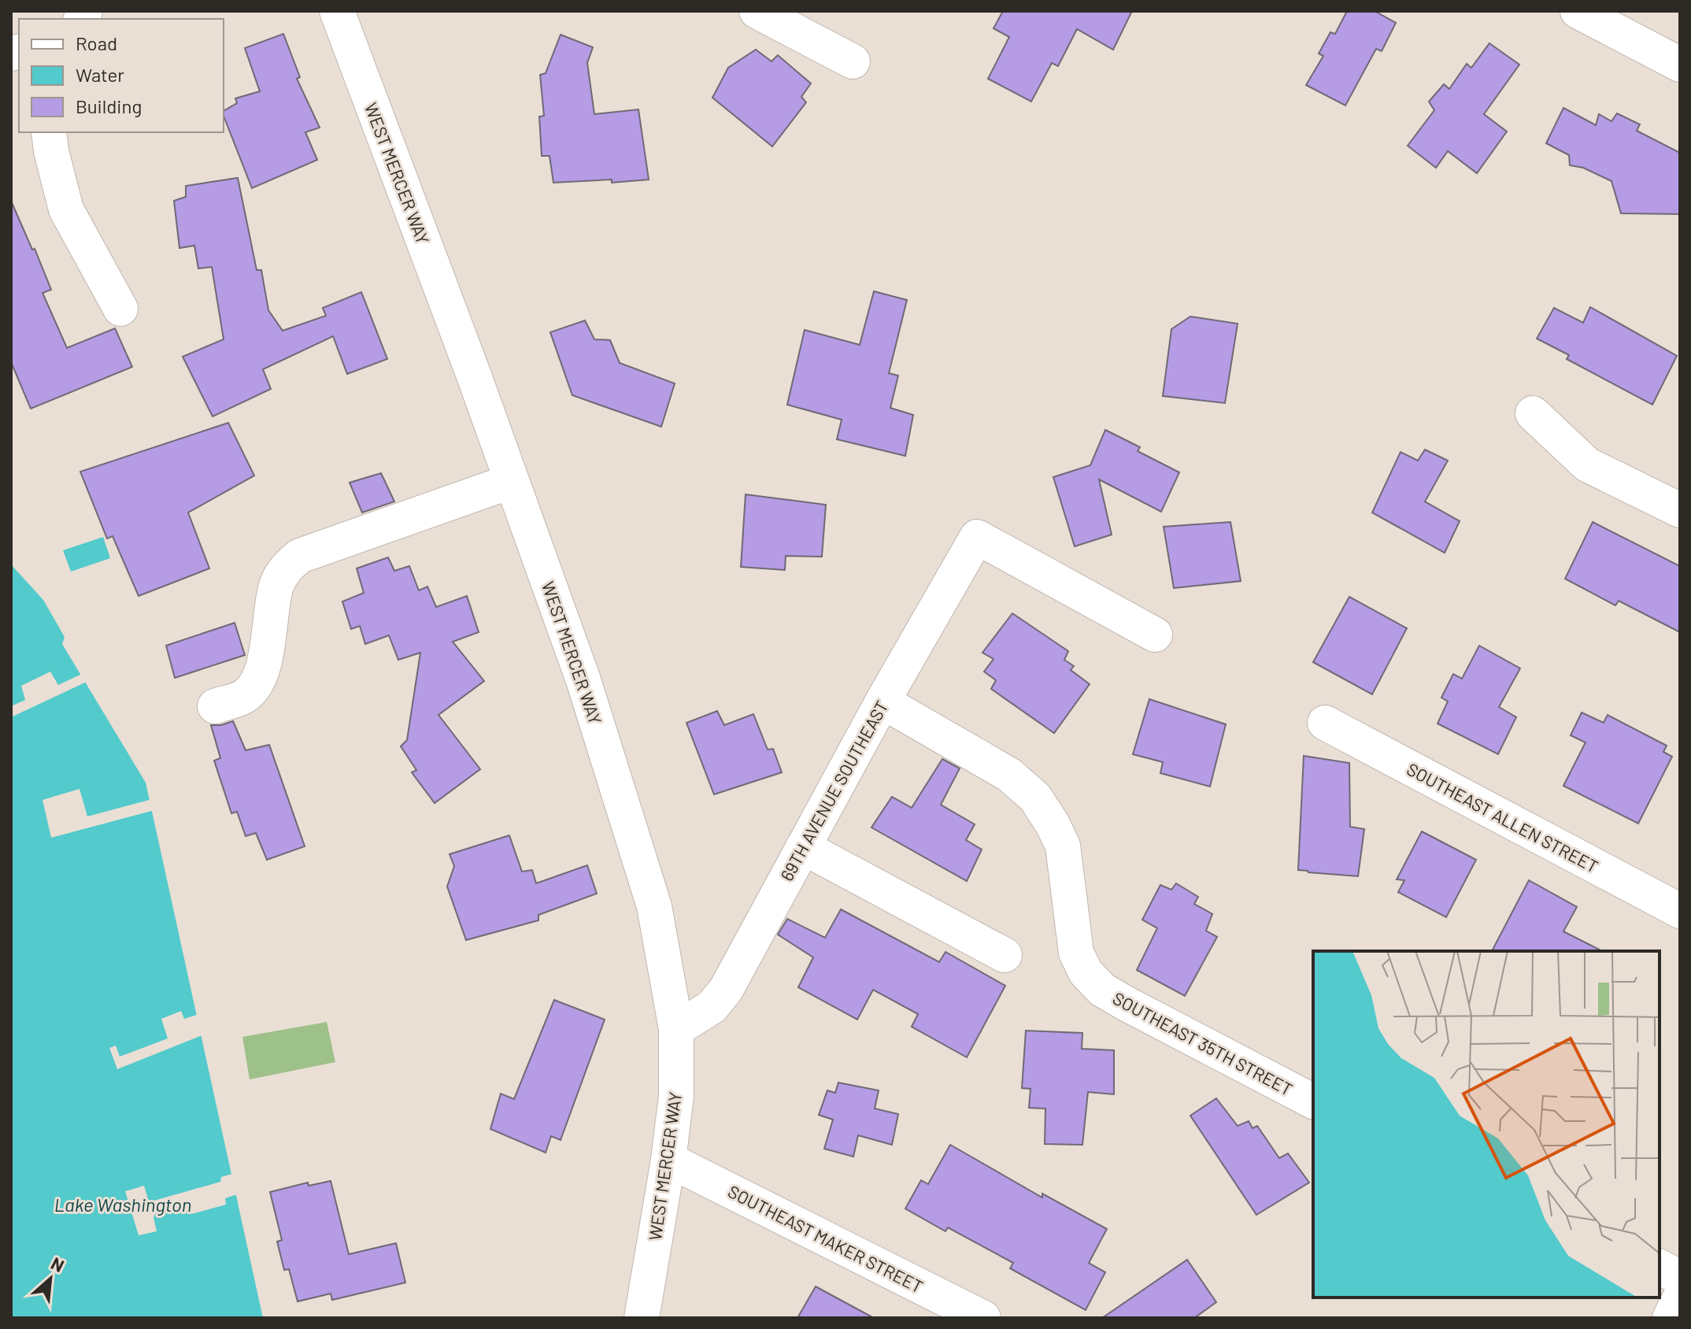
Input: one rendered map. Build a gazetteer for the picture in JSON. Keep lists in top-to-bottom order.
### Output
{
  "streets": {
    "street": [
      "WEST MERCER WAY",
      "69TH AVENUE SOUTHEAST",
      "SOUTHEAST ALLEN STREET",
      "SOUTHEAST 35TH STREET",
      "SOUTHEAST MAKER STREET"
    ]
  },
  "crossings": [
    ["WEST MERCER WAY", "69TH AVENUE SOUTHEAST"],
    ["WEST MERCER WAY", "SOUTHEAST MAKER STREET"],
    ["69TH AVENUE SOUTHEAST", "SOUTHEAST 35TH STREET"]
  ],
  "water": ["Lake Washington"],
  "legend": ["Road", "Water", "Building"],
  "north": "top right"
}
